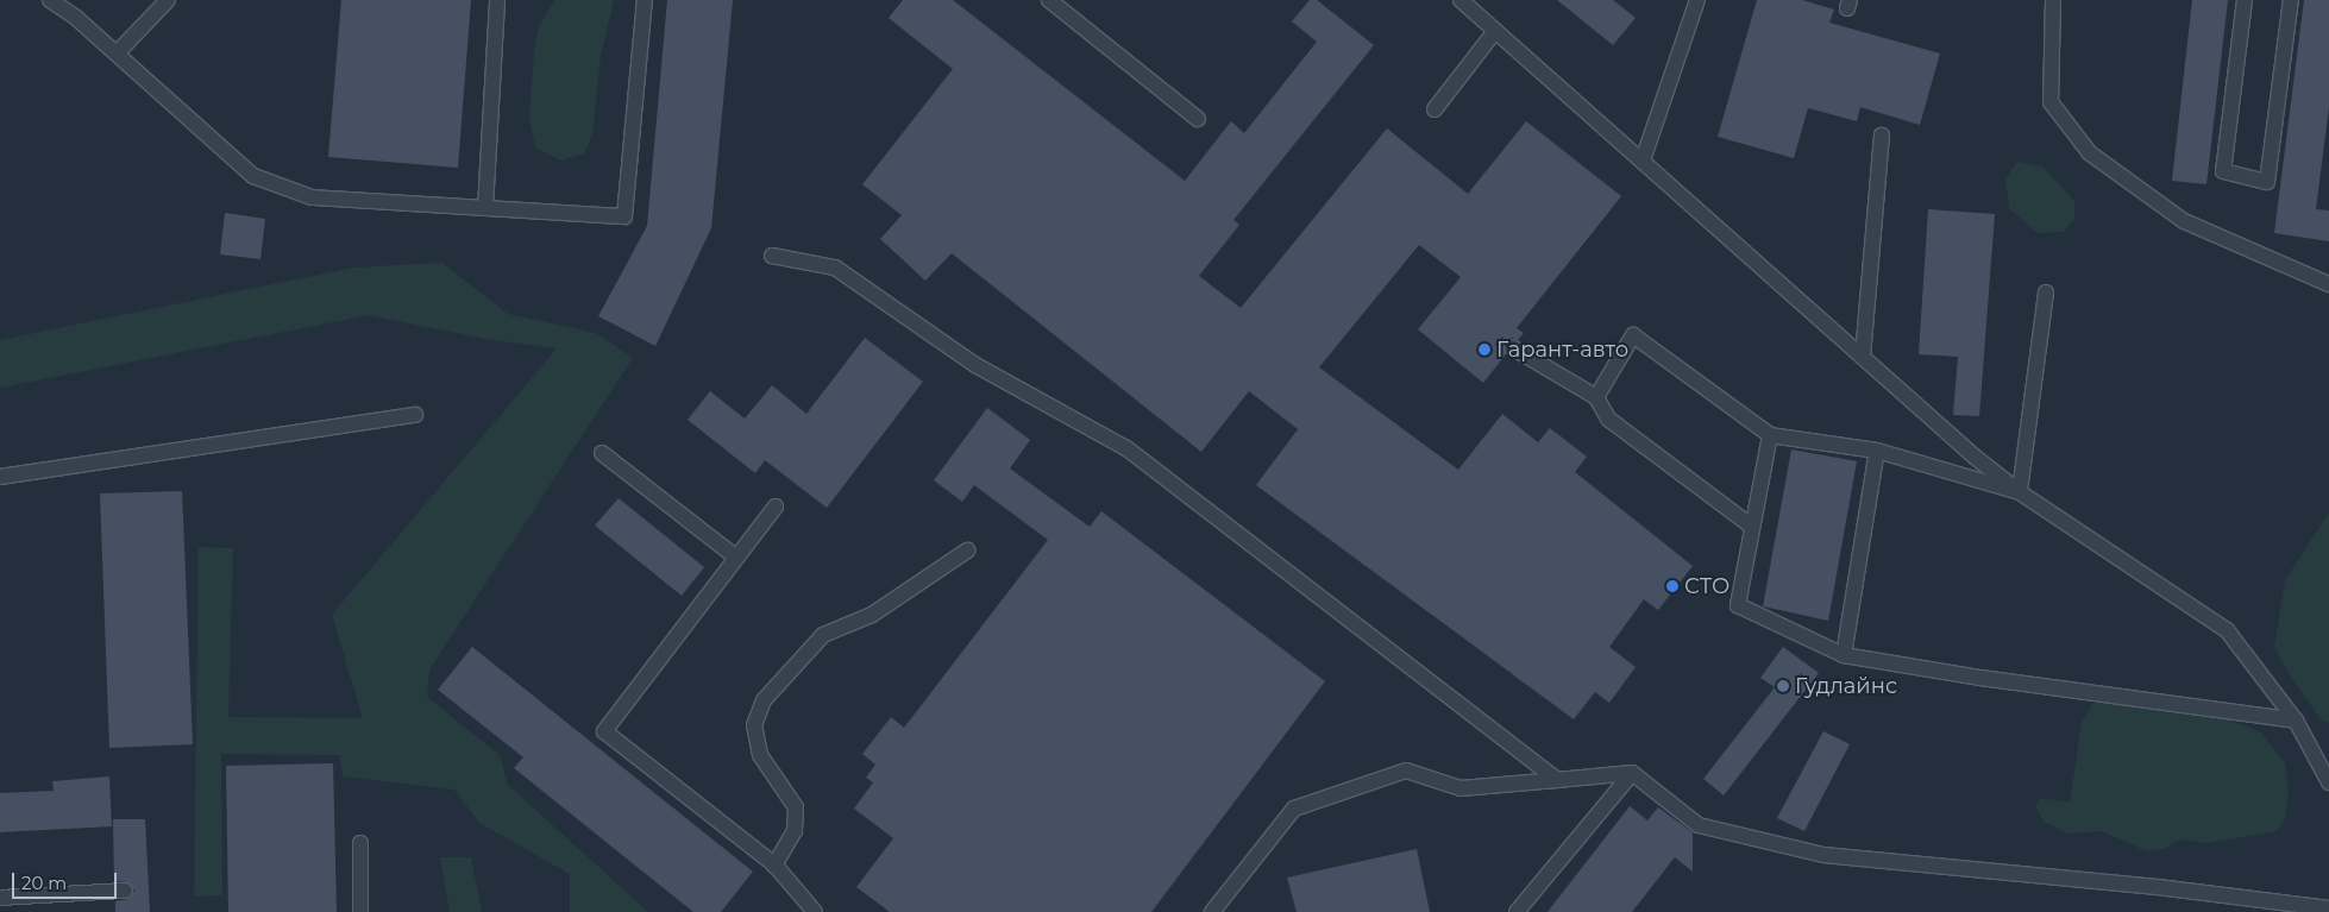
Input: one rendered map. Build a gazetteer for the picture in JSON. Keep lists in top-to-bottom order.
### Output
{
  "places": ["Гарант-авто", "СТО", "Гудлайнс"],
  "scale_bar": "20 m"
}
